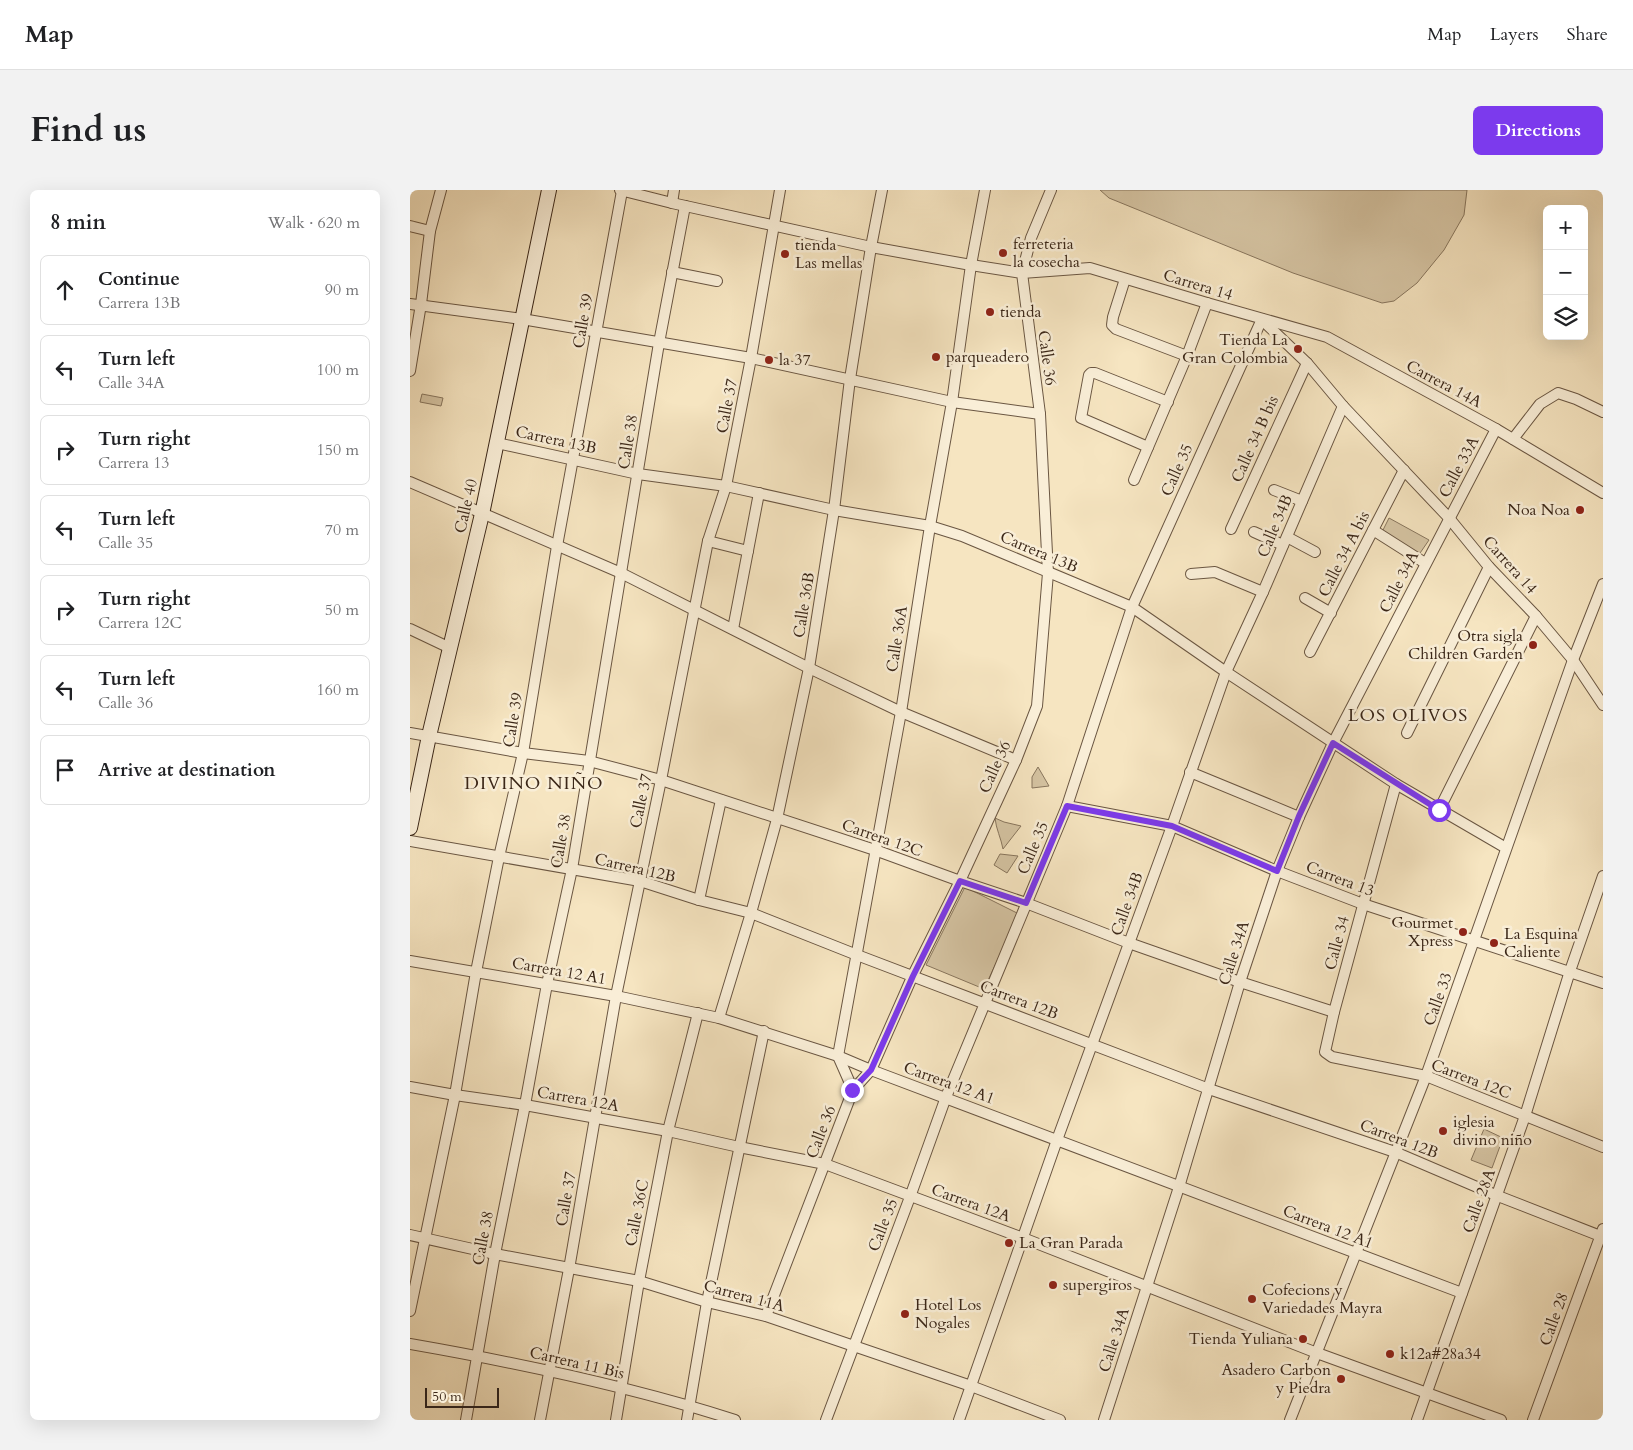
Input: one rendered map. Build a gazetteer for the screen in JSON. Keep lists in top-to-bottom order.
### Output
{
  "streets": {
    "street": [
      "Carrera 14",
      "Calle 39",
      "Calle 36",
      "Carrera 14A",
      "Calle 37",
      "Calle 34 B bis",
      "Carrera 13B",
      "Calle 38",
      "Calle 33A",
      "Calle 35",
      "Calle 40",
      "Calle 34B",
      "Calle 34 A bis",
      "Calle 34A",
      "Calle 36B",
      "Calle 36A",
      "Carrera 12C",
      "Carrera 12B",
      "Carrera 13",
      "Calle 34",
      "Carrera 12 A1",
      "Calle 33",
      "Carrera 12A",
      "Calle 28A",
      "Calle 36C",
      "Carrera 11A",
      "Calle 28",
      "Carrera 11 Bis"
    ]
  },
  "crossings": [
    ["Carrera 14", "Calle 39"],
    ["Carrera 14", "Calle 36"],
    ["Carrera 14", "Carrera 14A"],
    ["Carrera 14", "Calle 37"],
    ["Carrera 14", "Calle 34 B bis"],
    ["Carrera 14", "Calle 38"],
    ["Carrera 14", "Calle 33A"],
    ["Carrera 14", "Calle 35"],
    ["Carrera 14", "Calle 34B"],
    ["Carrera 14", "Calle 34 A bis"],
    ["Carrera 14", "Calle 34A"],
    ["Carrera 14", "Calle 36B"],
    ["Carrera 14", "Calle 36A"],
    ["Carrera 14", "Calle 33"],
    ["Calle 39", "Carrera 13B"],
    ["Calle 39", "Carrera 12C"],
    ["Calle 39", "Carrera 12B"],
    ["Calle 39", "Carrera 12 A1"],
    ["Calle 39", "Carrera 12A"],
    ["Calle 39", "Carrera 11A"],
    ["Calle 36", "Carrera 13B"],
    ["Calle 36", "Carrera 12C"],
    ["Calle 36", "Carrera 12B"],
    ["Calle 36", "Carrera 12 A1"],
    ["Calle 36", "Carrera 12A"],
    ["Calle 36", "Carrera 11A"],
    ["Carrera 14A", "Calle 33A"],
    ["Carrera 14A", "Calle 35"],
    ["Calle 37", "Carrera 13B"],
    ["Calle 37", "Carrera 12C"],
    ["Calle 37", "Carrera 12B"],
    ["Calle 37", "Carrera 12 A1"],
    ["Calle 37", "Carrera 12A"],
    ["Calle 37", "Carrera 11A"],
    ["Calle 37", "Carrera 11 Bis"],
    ["Carrera 13B", "Calle 38"],
    ["Carrera 13B", "Calle 35"],
    ["Carrera 13B", "Calle 40"],
    ["Carrera 13B", "Calle 34B"],
    ["Carrera 13B", "Calle 34A"],
    ["Carrera 13B", "Calle 36B"],
    ["Carrera 13B", "Calle 36A"],
    ["Carrera 13B", "Calle 34"],
    ["Carrera 13B", "Calle 33"],
    ["Calle 38", "Carrera 12C"],
    ["Calle 38", "Carrera 12B"],
    ["Calle 38", "Carrera 12 A1"],
    ["Calle 38", "Carrera 12A"],
    ["Calle 38", "Carrera 11A"],
    ["Calle 38", "Carrera 11 Bis"],
    ["Calle 33A", "Calle 34A"],
    ["Calle 35", "Carrera 12C"],
    ["Calle 35", "Carrera 12B"],
    ["Calle 35", "Carrera 13"],
    ["Calle 35", "Carrera 12 A1"],
    ["Calle 35", "Carrera 12A"],
    ["Calle 35", "Carrera 11A"],
    ["Calle 40", "Carrera 12C"],
    ["Calle 34B", "Carrera 12C"],
    ["Calle 34B", "Carrera 12B"],
    ["Calle 34B", "Carrera 13"],
    ["Calle 34B", "Carrera 12 A1"],
    ["Calle 34B", "Carrera 12A"],
    ["Calle 34B", "Carrera 11A"],
    ["Calle 34A", "Carrera 12C"],
    ["Calle 34A", "Carrera 12B"],
    ["Calle 34A", "Carrera 13"],
    ["Calle 34A", "Carrera 12 A1"],
    ["Calle 34A", "Carrera 12A"],
    ["Calle 36B", "Carrera 12C"],
    ["Calle 36B", "Carrera 12B"],
    ["Calle 36B", "Carrera 12 A1"],
    ["Calle 36A", "Carrera 12C"],
    ["Calle 36A", "Carrera 12B"],
    ["Calle 36A", "Carrera 12 A1"],
    ["Carrera 12C", "Calle 34"],
    ["Carrera 12C", "Calle 33"],
    ["Carrera 12C", "Calle 28A"],
    ["Carrera 12B", "Calle 33"],
    ["Carrera 12B", "Calle 28A"],
    ["Carrera 12B", "Calle 28"],
    ["Carrera 13", "Calle 34"],
    ["Carrera 13", "Calle 33"],
    ["Carrera 13", "Calle 28A"],
    ["Carrera 12 A1", "Calle 33"],
    ["Carrera 12 A1", "Calle 28A"],
    ["Carrera 12 A1", "Calle 36C"],
    ["Calle 33", "Carrera 12A"],
    ["Carrera 12A", "Calle 28A"],
    ["Carrera 12A", "Calle 36C"],
    ["Calle 36C", "Carrera 11A"],
    ["Calle 36C", "Carrera 11 Bis"]
  ],
  "districts": ["LOS OLIVOS", "DIVINO NIÑO"],
  "places": [
    "ferreteria la cosecha",
    "tienda Las mellas",
    "tienda",
    "Tienda La Gran Colombia",
    "parqueadero",
    "la 37",
    "Noa Noa",
    "Otra sigla Children Garden",
    "Gourmet Xpress",
    "La Esquina Caliente",
    "iglesia divino niño",
    "La Gran Parada",
    "supergiros",
    "Cofecions y Variedades Mayra",
    "Hotel Los Nogales",
    "Tienda Yuliana",
    "k12a#28a34",
    "Asadero Carbon y Piedra"
  ],
  "scale_bar": "50 m",
  "page": {
    "header": "Map",
    "nav": ["Map", "Layers", "Share"],
    "title": "Find us",
    "buttons": "Directions",
    "heading": ["8 min", "Walk · 620 m"],
    "map_buttons": ["+", "−"],
    "list": [
      ["Continue", "Carrera 13B", "90 m"],
      ["Turn left", "Calle 34A", "100 m"],
      ["Turn right", "Carrera 13", "150 m"],
      ["Turn left", "Calle 35", "70 m"],
      ["Turn right", "Carrera 12C", "50 m"],
      ["Turn left", "Calle 36", "160 m"],
      "Arrive at destination"
    ],
    "scale": "50 m"
  }
}
